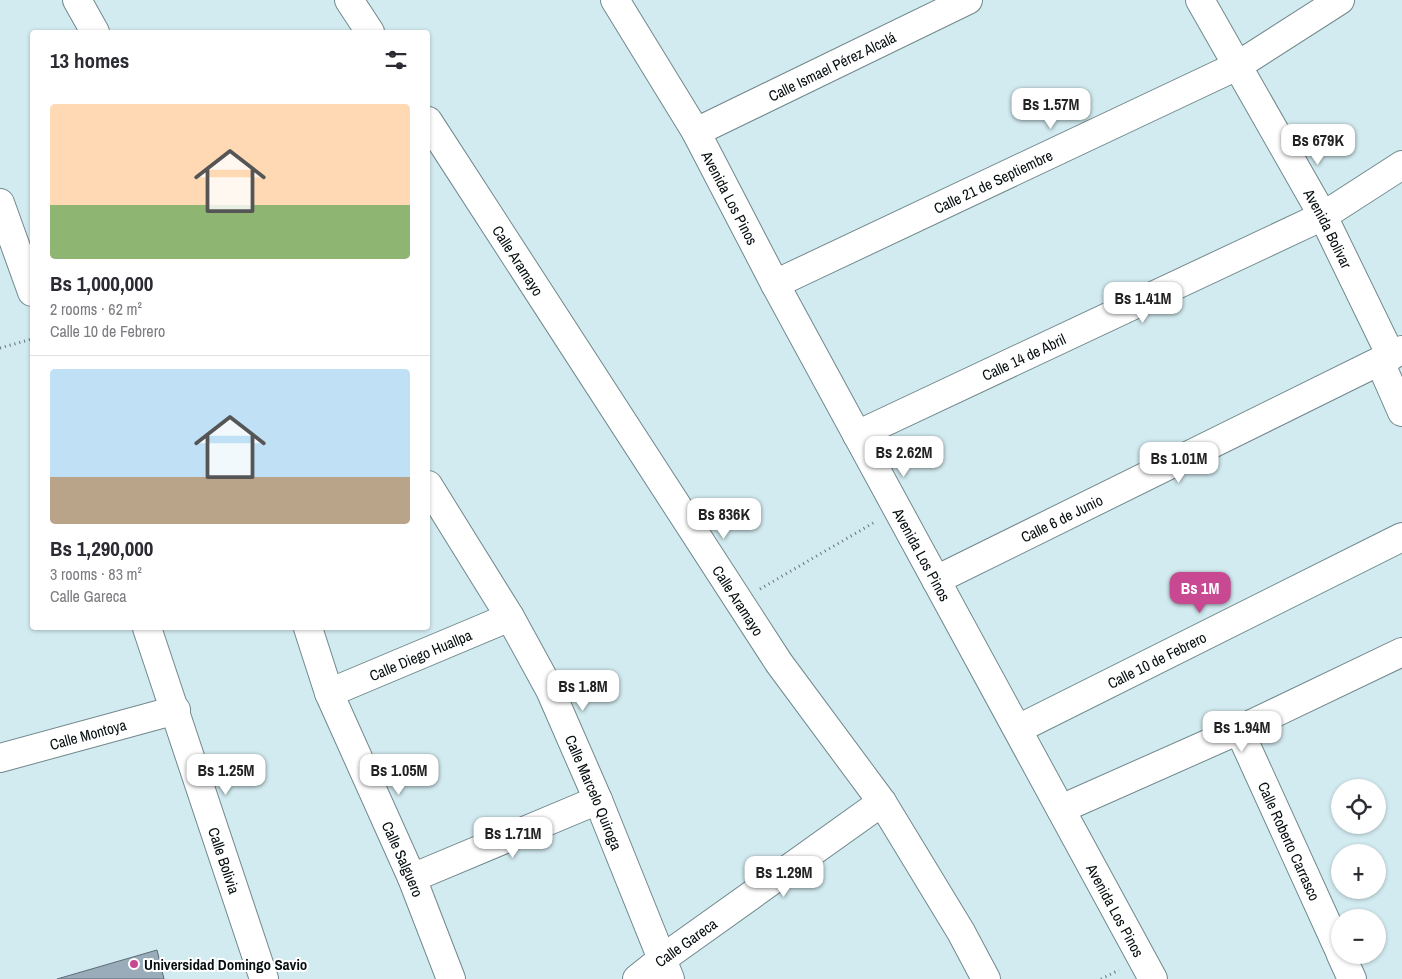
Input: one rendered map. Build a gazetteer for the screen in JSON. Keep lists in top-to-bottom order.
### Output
{
  "streets": {
    "street": [
      "Calle Ismael Pérez Alcalá",
      "Calle 21 de Septiembre",
      "Avenida Los Pinos",
      "Avenida Bolivar",
      "Calle Aramayo",
      "Calle 14 de Abril",
      "Calle 6 de Junio",
      "Calle Diego Huallpa",
      "Calle 10 de Febrero",
      "Calle Montoya",
      "Calle Marcelo Quiroga",
      "Calle Roberto Carrasco",
      "Calle Salguero",
      "Calle Bolivia",
      "Calle Gareca"
    ]
  },
  "crossings": [
    ["Calle Ismael Pérez Alcalá", "Avenida Los Pinos"],
    ["Calle 21 de Septiembre", "Avenida Los Pinos"],
    ["Calle 21 de Septiembre", "Avenida Bolivar"],
    ["Avenida Los Pinos", "Calle 14 de Abril"],
    ["Avenida Los Pinos", "Calle 6 de Junio"],
    ["Avenida Los Pinos", "Calle 10 de Febrero"],
    ["Avenida Bolivar", "Calle 14 de Abril"],
    ["Avenida Bolivar", "Calle 6 de Junio"],
    ["Calle Aramayo", "Calle Gareca"],
    ["Calle Diego Huallpa", "Calle Marcelo Quiroga"],
    ["Calle Diego Huallpa", "Calle Salguero"],
    ["Calle Montoya", "Calle Bolivia"],
    ["Calle Marcelo Quiroga", "Calle Gareca"]
  ],
  "places": ["Universidad Domingo Savio"],
  "page": {
    "heading": "13 homes",
    "price": [
      "Bs 1.57M",
      "Bs 679K",
      "Bs 1.41M",
      "Bs 2.62M",
      "Bs 1.01M",
      "Bs 836K",
      "Bs 1M",
      "Bs 1.8M",
      "Bs 1.94M",
      "Bs 1.25M",
      "Bs 1.05M",
      "Bs 1.71M",
      "Bs 1.29M"
    ],
    "list": [
      {
        "name": "Bs 1,000,000",
        "note": "2 rooms · 62 m² · Calle 10 de Febrero"
      },
      {
        "name": "Bs 1,290,000",
        "note": "3 rooms · 83 m² · Calle Gareca"
      }
    ],
    "map_buttons": ["+", "−"]
  }
}
